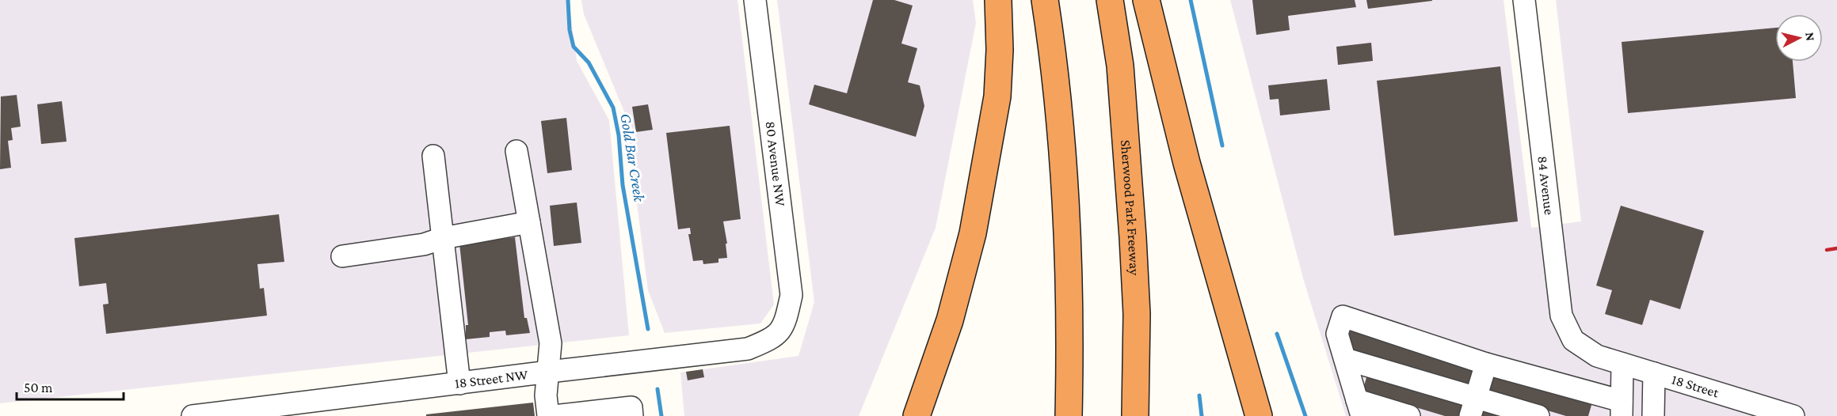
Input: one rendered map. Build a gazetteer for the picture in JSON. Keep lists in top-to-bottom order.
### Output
{
  "streets": {
    "highway": ["Sherwood Park Freeway"],
    "street": [
      "80 Avenue NW",
      "84 Avenue",
      "18 Street NW",
      "18 Street"
    ]
  },
  "crossings": [
    ["80 Avenue NW", "18 Street NW"],
    ["84 Avenue", "18 Street"]
  ],
  "water": ["Gold Bar Creek"],
  "scale_bar": "50 m",
  "north": "right"
}
